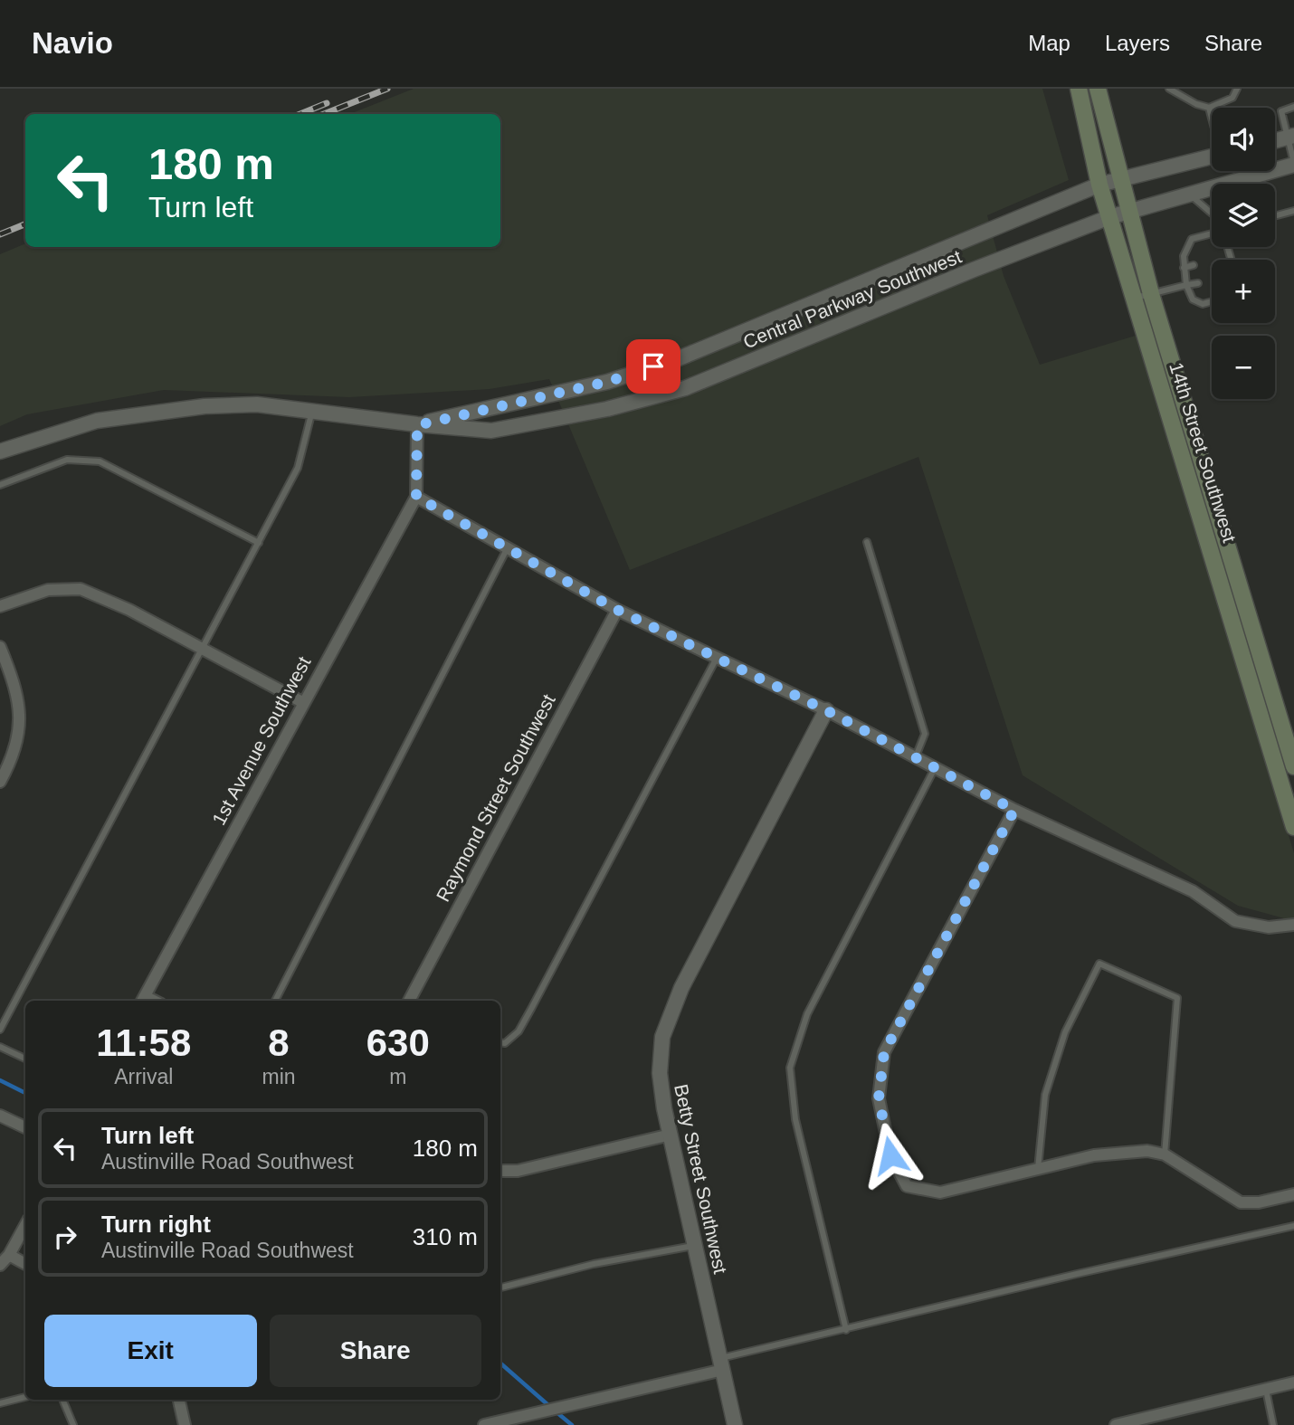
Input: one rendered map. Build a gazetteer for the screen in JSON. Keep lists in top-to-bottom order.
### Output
{
  "streets": {
    "main road": ["14th Street Southwest"],
    "street": [
      "Central Parkway Southwest",
      "1st Avenue Southwest",
      "Raymond Street Southwest",
      "Betty Street Southwest"
    ]
  },
  "crossings": [
    ["Central Parkway Southwest", "14th Street Southwest"]
  ],
  "page": {
    "header": "Navio",
    "nav": ["Map", "Layers", "Share"],
    "map_buttons": ["+", "−"],
    "turn": ["180 m", "Turn left"],
    "eta": [
      "11:58",
      "Arrival",
      "8",
      "min",
      "630",
      "m"
    ],
    "list": [
      {
        "name": "Turn left",
        "note": "Austinville Road Southwest",
        "value": "180 m"
      },
      {
        "name": "Turn right",
        "note": "Austinville Road Southwest",
        "value": "310 m"
      }
    ],
    "buttons": ["Exit", "Share"]
  }
}
